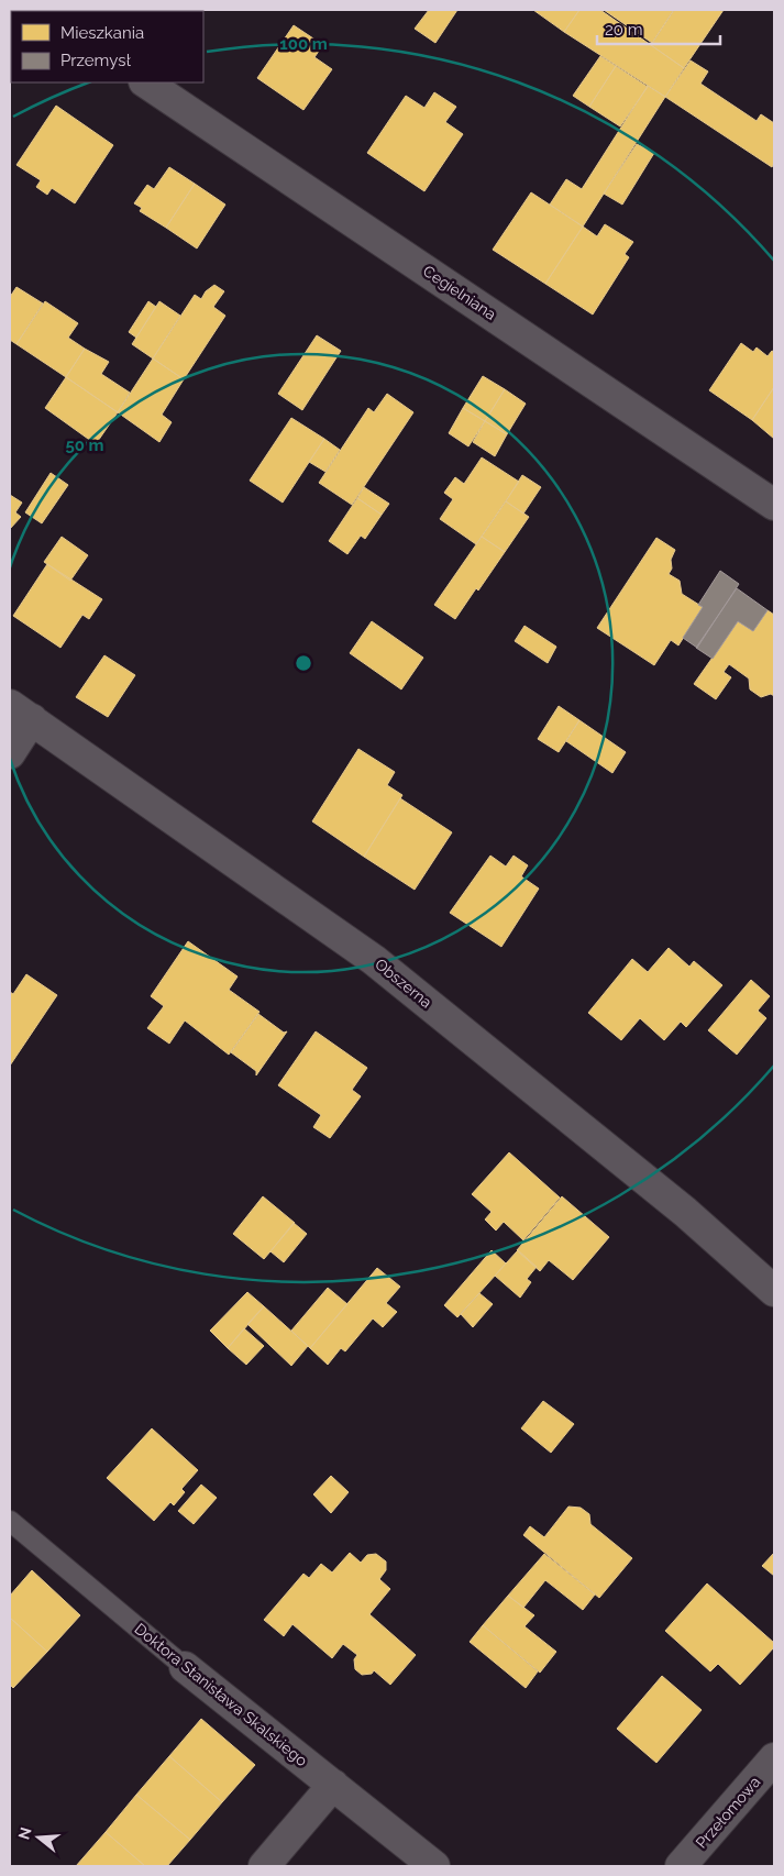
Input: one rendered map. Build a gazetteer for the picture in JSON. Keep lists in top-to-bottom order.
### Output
{
  "streets": {
    "street": [
      "Cegielniana",
      "Obszerna",
      "Doktora Stanisława Skalskiego",
      "Przełomowa"
    ]
  },
  "legend": ["Mieszkania", "Przemysł"],
  "scale_bar": "20 m",
  "north": "left",
  "rings": ["100 m", "50 m"]
}
